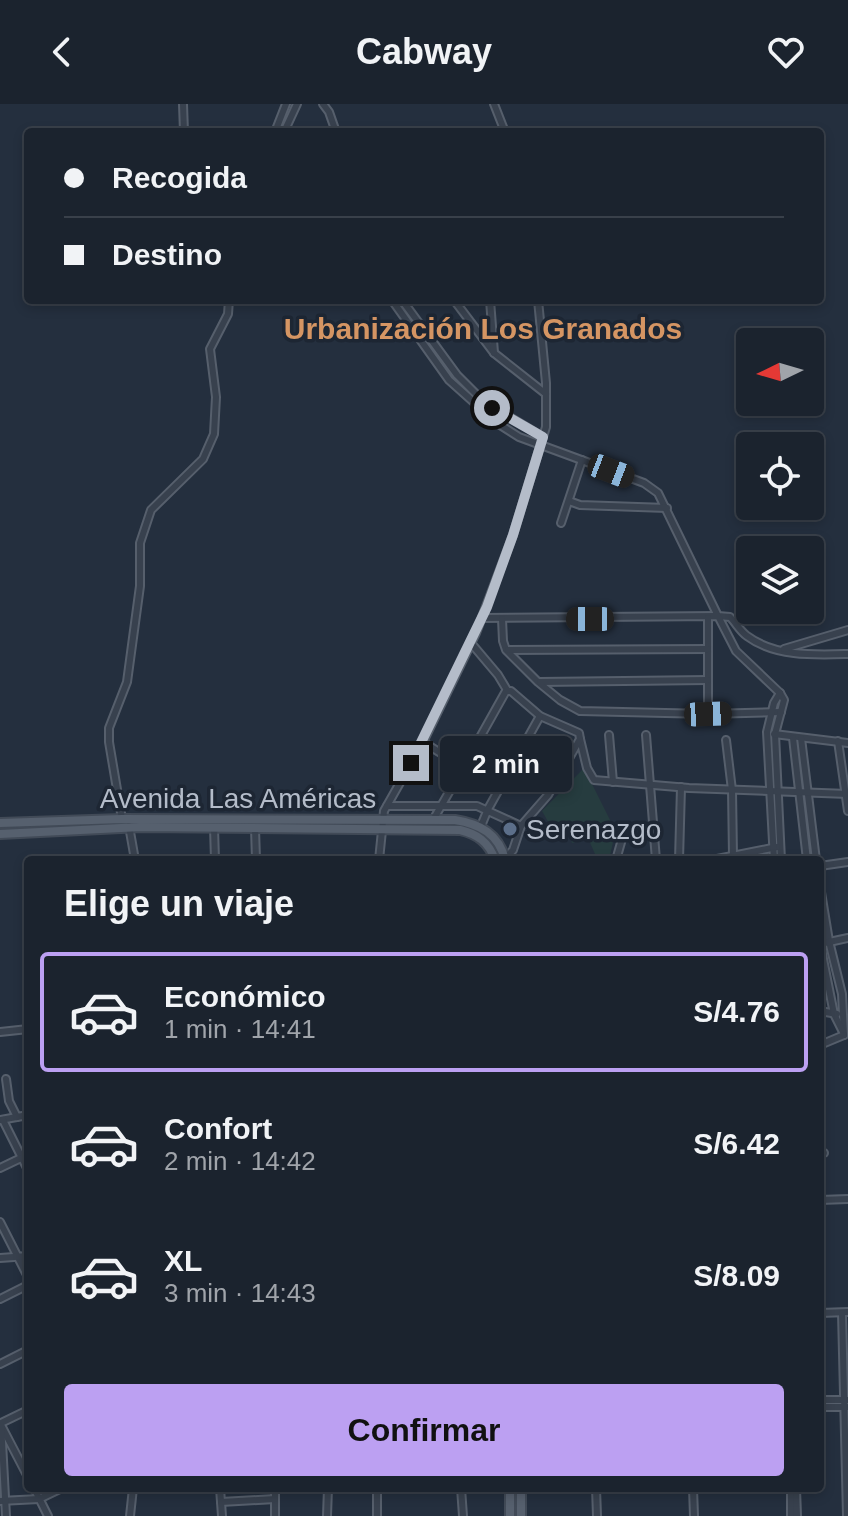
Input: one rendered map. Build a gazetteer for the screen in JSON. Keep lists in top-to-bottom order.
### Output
{
  "streets": {
    "main road": ["Avenida Las Américas"]
  },
  "districts": ["Urbanización Los Granados"],
  "places": ["Serenazgo"],
  "north": "left",
  "page": {
    "header": "Cabway",
    "banner": ["Recogida", "Destino"],
    "bubble": "2 min",
    "heading": "Elige un viaje",
    "list": [
      {
        "name": "Económico",
        "note": "1 min · 14:41",
        "value": "S/4.76"
      },
      {
        "name": "Confort",
        "note": "2 min · 14:42",
        "value": "S/6.42"
      },
      {
        "name": "XL",
        "note": "3 min · 14:43",
        "value": "S/8.09"
      }
    ],
    "buttons": "Confirmar"
  }
}
